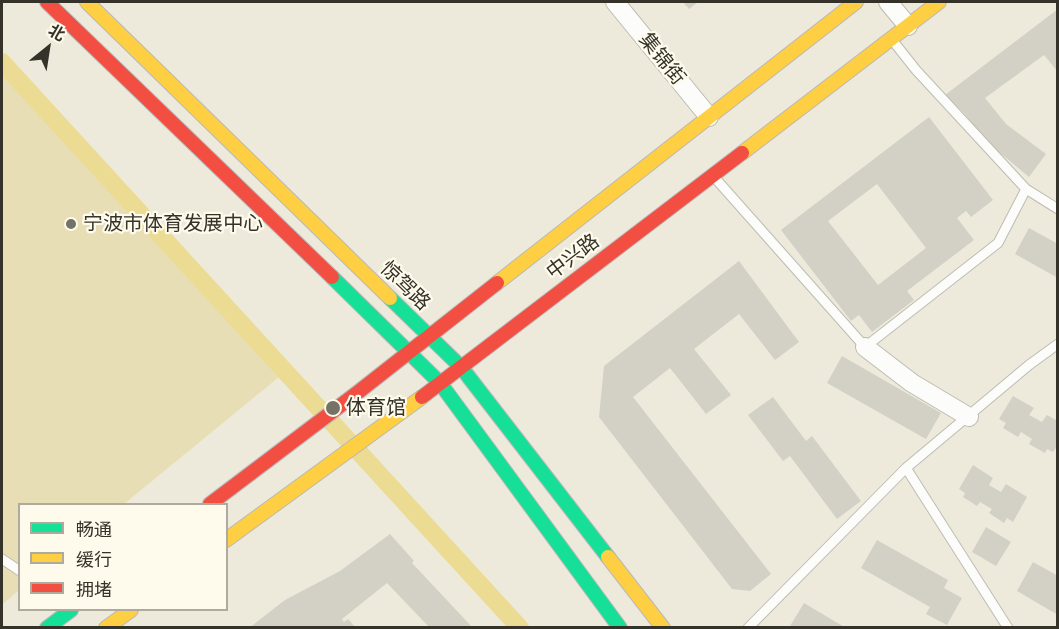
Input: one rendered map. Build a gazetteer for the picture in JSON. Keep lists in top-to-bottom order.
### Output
{
  "streets": {
    "main road": ["中兴路", "惊驾路"],
    "street": ["集锦街"]
  },
  "crossings": [
    ["集锦街", "中兴路"],
    ["中兴路", "惊驾路"]
  ],
  "places": ["宁波市体育发展中心", "体育馆"],
  "legend": ["畅通", "缓行", "拥堵"],
  "north": "top right"
}
